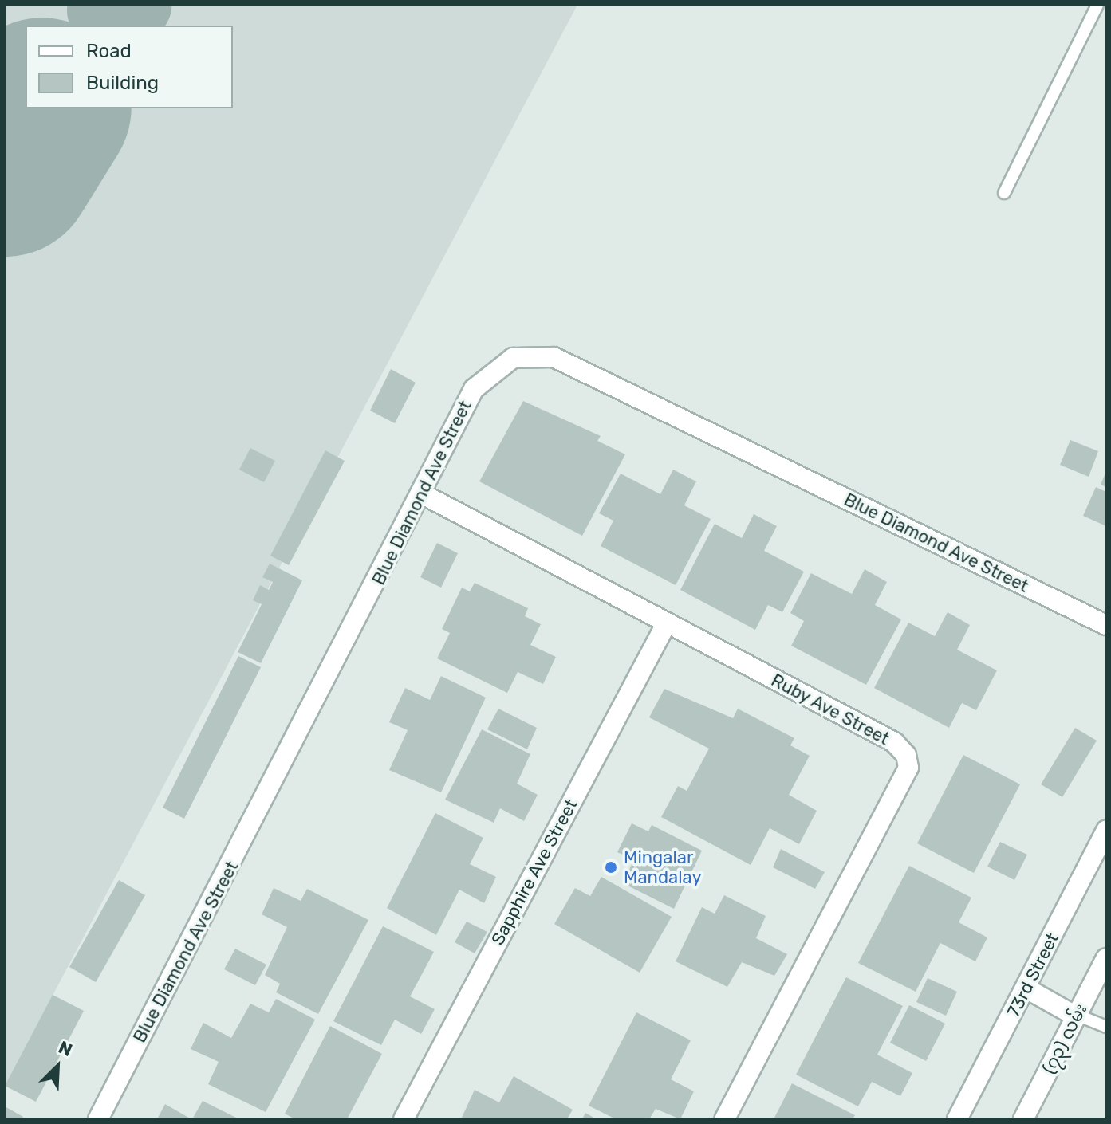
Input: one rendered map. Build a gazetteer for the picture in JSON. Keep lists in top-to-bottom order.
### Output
{
  "streets": {
    "street": [
      "Blue Diamond Ave Street",
      "Ruby Ave Street",
      "Sapphire Ave Street",
      "73rd Street",
      "(၇၃) လမ်း"
    ]
  },
  "crossings": [
    ["Blue Diamond Ave Street", "Ruby Ave Street"],
    ["Ruby Ave Street", "Sapphire Ave Street"]
  ],
  "places": ["Mingalar Mandalay"],
  "legend": ["Road", "Building"],
  "north": "top right"
}
